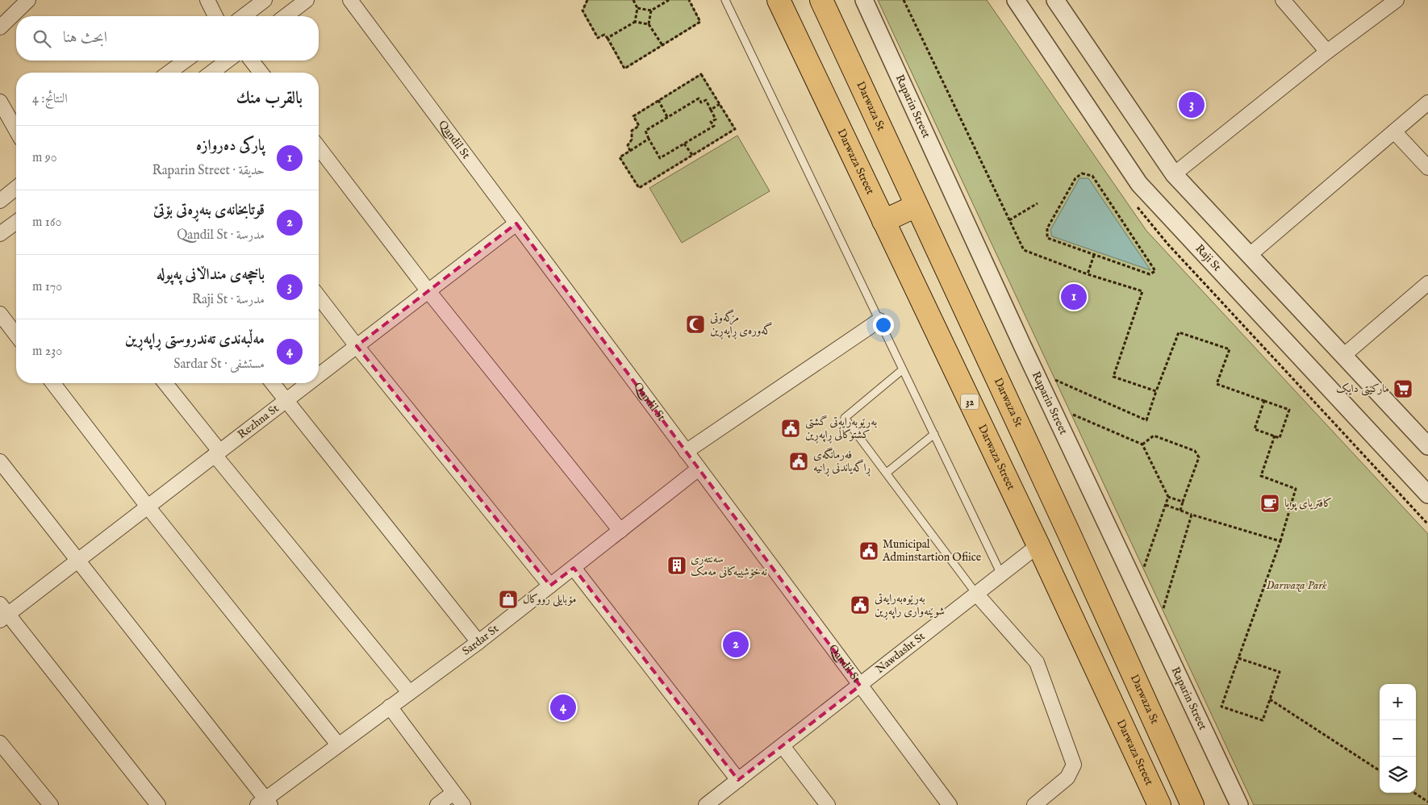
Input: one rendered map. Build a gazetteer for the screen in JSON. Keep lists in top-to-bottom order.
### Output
{
  "streets": {
    "highway": ["Darwaza St", "Darwaza Street", "32"],
    "street": [
      "Raparin Street",
      "Qandil St",
      "Raji St",
      "Rezhna St",
      "Sardar St",
      "Nawdasht St"
    ]
  },
  "crossings": [
    ["Qandil St", "Rezhna St"],
    ["Qandil St", "Sardar St"],
    ["Qandil St", "Nawdasht St"],
    ["Darwaza Street", "Nawdasht St"]
  ],
  "parks": ["Darwaza Park"],
  "places": {
    "mosque": ["مزگەوتی گەورەی ڕاپەڕین"],
    "supermarket": ["مارکێتی دایک"],
    "public building": [
      "بەڕێوبەرایەتی گشتی کشتوکاڵی ڕاپەڕین",
      "فەرمانگەی ڕاگەیاندنی ڕانیە",
      "Municipal Adminstartion Ofiice",
      "بەڕێوەبەرایەتی شوێنەواری راپەڕین"
    ],
    "cafe": ["کافتریای پویا"],
    "building": ["سەنتەری نەخۆشییەکانی مەمک"],
    "shop": ["مۆبایلی رووکال"]
  },
  "page": {
    "search": "ابحث هنا",
    "heading": ["بالقرب منك", "النتائج: 4"],
    "pins": [
      "3",
      "1",
      "2",
      "4"
    ],
    "list": [
      {
        "mark": "1",
        "name": "پارکی دەروازە",
        "note": "حديقة · Raparin Street",
        "value": "90 m"
      },
      {
        "mark": "2",
        "name": "قوتابخانەی بنەڕەتی بۆتێ",
        "note": "مدرسة · Qandil St",
        "value": "160 m"
      },
      {
        "mark": "3",
        "name": "باخچەی منداڵانی پەپولە",
        "note": "مدرسة · Raji St",
        "value": "170 m"
      },
      {
        "mark": "4",
        "name": "مەڵبەندی تەندروستی ڕاپەڕین",
        "note": "مستشفى · Sardar St",
        "value": "230 m"
      }
    ],
    "map_buttons": ["+", "−"]
  }
}
